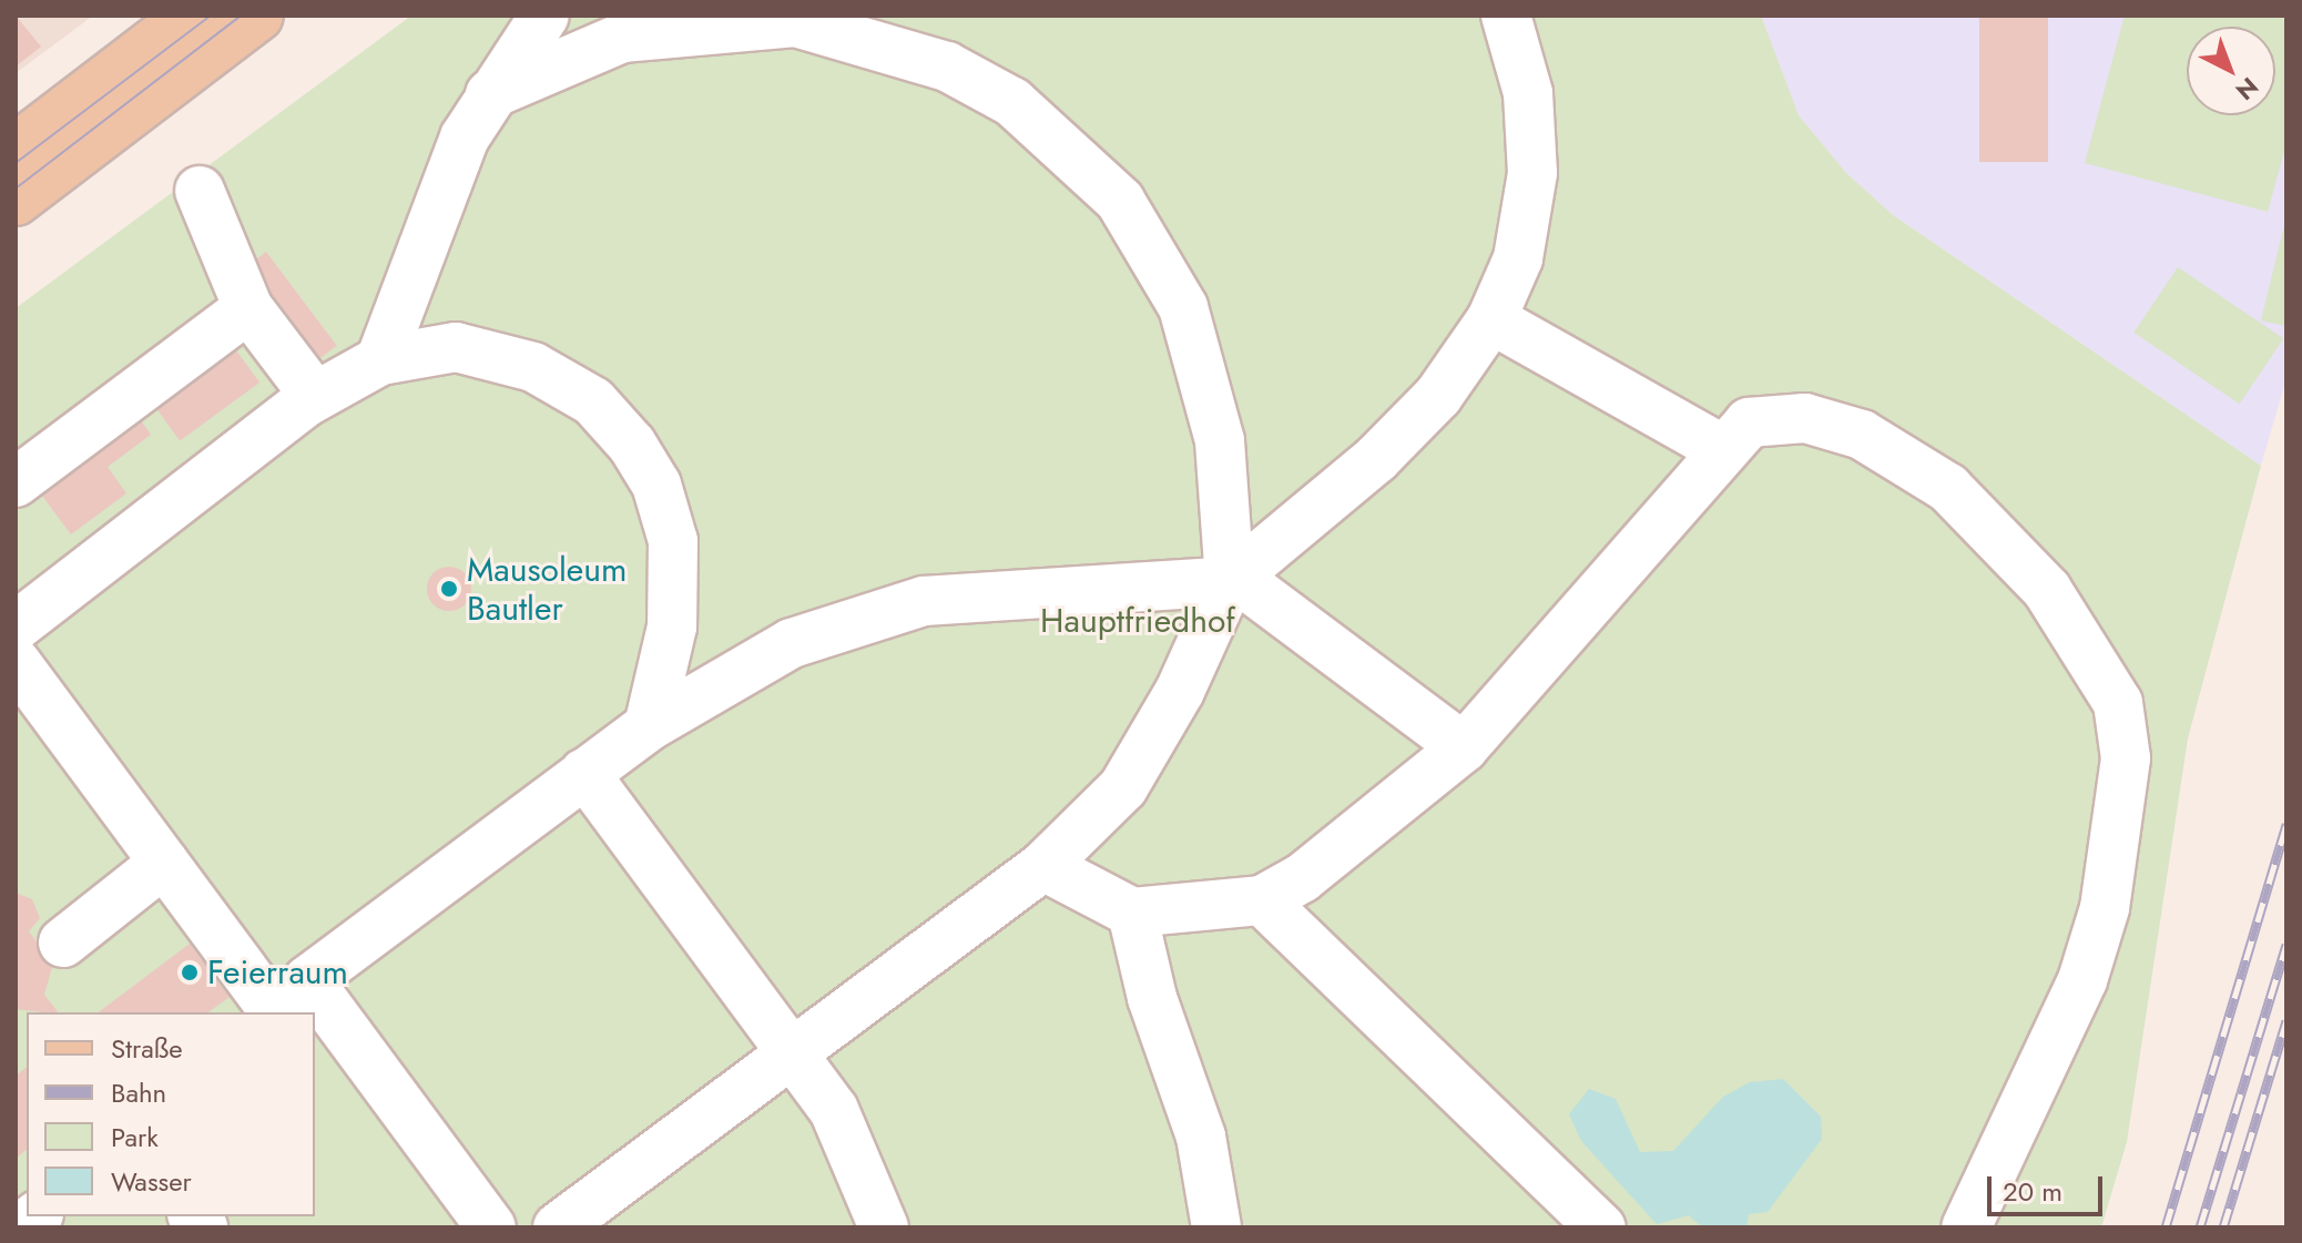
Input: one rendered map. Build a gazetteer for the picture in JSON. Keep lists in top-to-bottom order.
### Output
{
  "parks": ["Hauptfriedhof"],
  "places": ["Mausoleum Bautler", "Feierraum"],
  "legend": [
    "Straße",
    "Bahn",
    "Park",
    "Wasser"
  ],
  "scale_bar": "20 m",
  "north": "bottom right"
}
